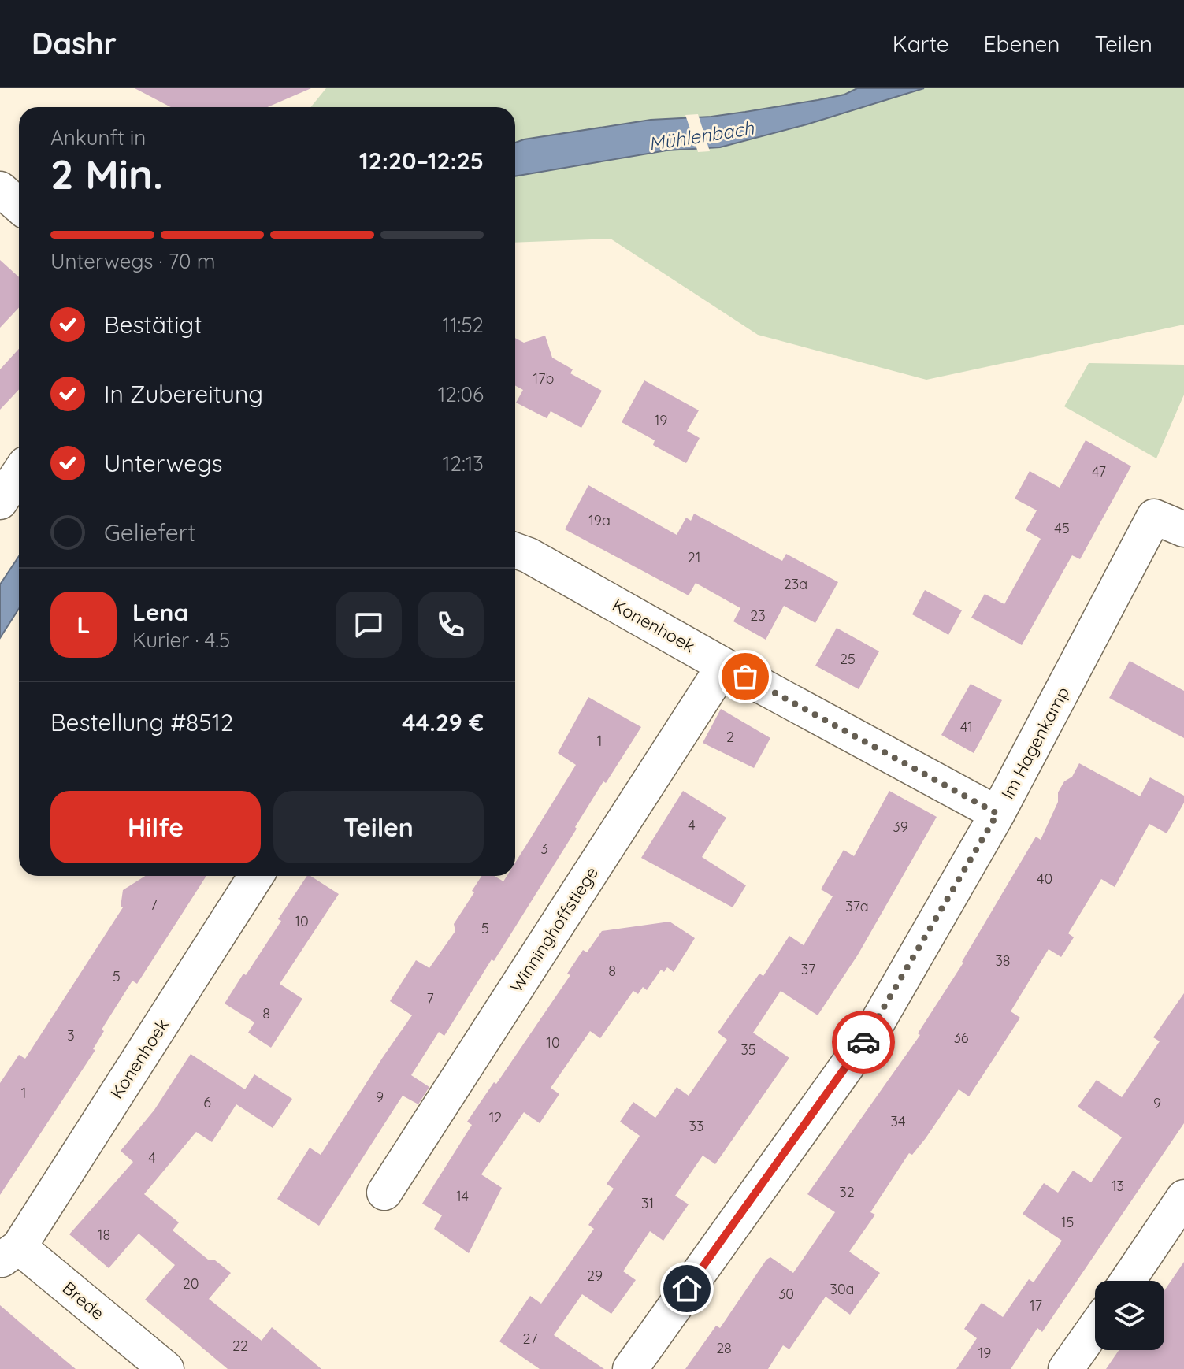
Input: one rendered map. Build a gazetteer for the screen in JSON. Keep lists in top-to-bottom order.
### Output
{
  "streets": {
    "street": [
      "Konenhoek",
      "Im Hagenkamp",
      "Winninghoffstiege",
      "Brede"
    ]
  },
  "crossings": [
    ["Konenhoek", "Im Hagenkamp"],
    ["Konenhoek", "Winninghoffstiege"],
    ["Konenhoek", "Brede"]
  ],
  "water": ["Mühlenbach"],
  "house_numbers": [
    "17b",
    "19",
    "47",
    "19a",
    "45",
    "21",
    "23a",
    "23",
    "25",
    "41",
    "2",
    "1",
    "4",
    "39",
    "3",
    "40",
    "7",
    "37a",
    "10",
    "5",
    "38",
    "37",
    "8",
    "5",
    "7",
    "8",
    "3",
    "36",
    "10",
    "35",
    "1",
    "9",
    "6",
    "9",
    "12",
    "34",
    "33",
    "4",
    "13",
    "32",
    "14",
    "31",
    "15",
    "18",
    "29",
    "20",
    "30a",
    "30",
    "17",
    "27",
    "22",
    "28",
    "19"
  ],
  "page": {
    "header": "Dashr",
    "nav": ["Karte", "Ebenen", "Teilen"],
    "heading": ["2 Min.", "Ankunft in", "12:20–12:25"],
    "panel": [
      "Lena",
      "Kurier · 4.5",
      "Bestellung #8512",
      "44.29 €"
    ],
    "bar": "Unterwegs · 70 m",
    "list": [
      ["Bestätigt", "11:52"],
      ["In Zubereitung", "12:06"],
      ["Unterwegs", "12:13"],
      "Geliefert"
    ],
    "round": "L",
    "buttons": ["Hilfe", "Teilen"]
  }
}
